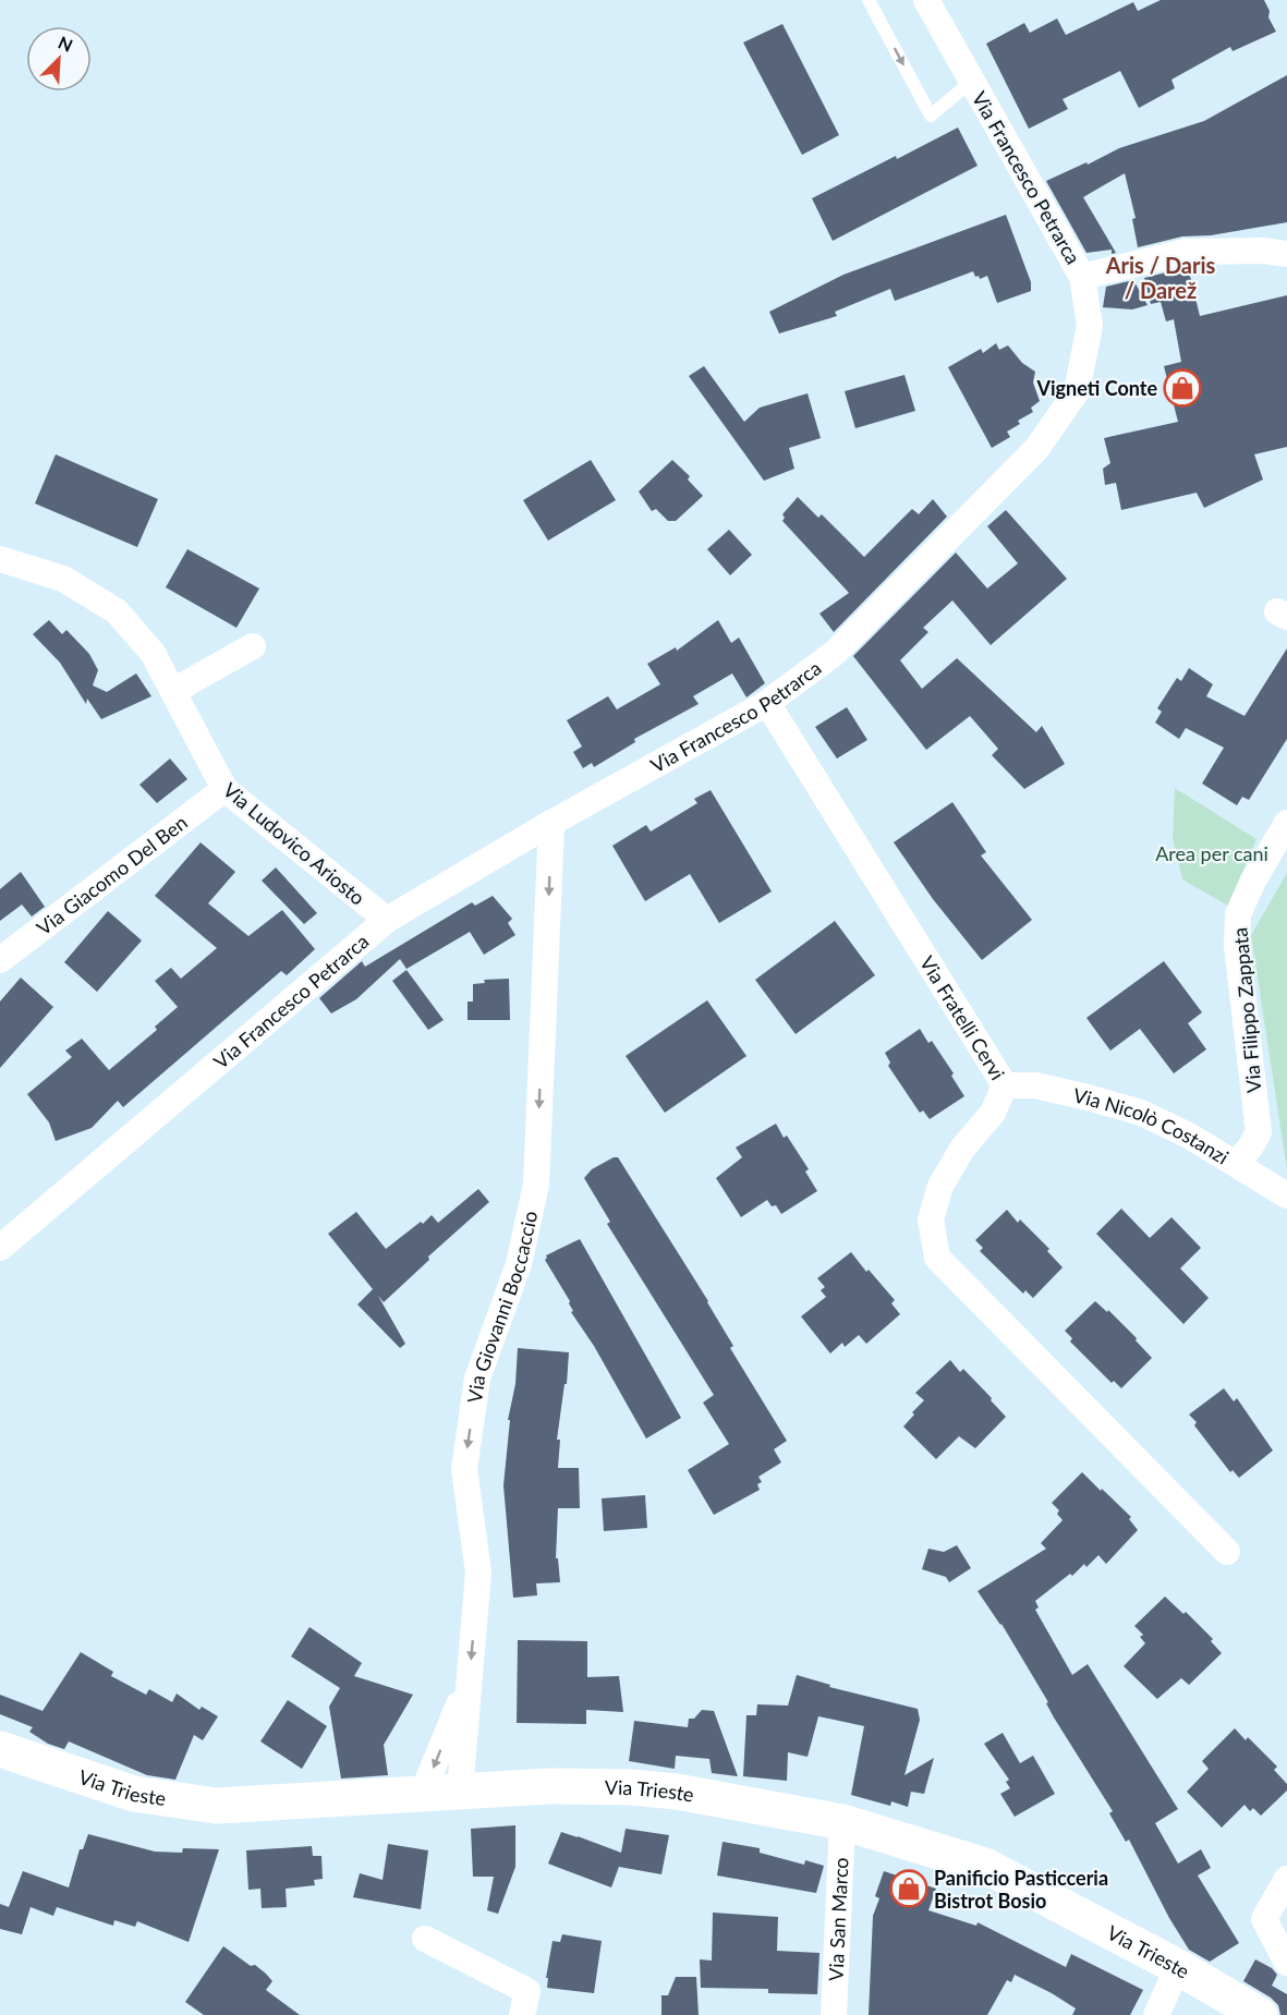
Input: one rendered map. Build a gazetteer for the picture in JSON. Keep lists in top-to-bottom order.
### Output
{
  "streets": {
    "street": [
      "Via Francesco Petrarca",
      "Via Ludovico Ariosto",
      "Via Giacomo Del Ben",
      "Via Filippo Zappata",
      "Via Fratelli Cervi",
      "Via Nicolò Costanzi",
      "Via Giovanni Boccaccio",
      "Via Trieste",
      "Via San Marco"
    ]
  },
  "crossings": [
    ["Via Francesco Petrarca", "Via Ludovico Ariosto"],
    ["Via Francesco Petrarca", "Via Fratelli Cervi"],
    ["Via Francesco Petrarca", "Via Giovanni Boccaccio"],
    ["Via Ludovico Ariosto", "Via Giacomo Del Ben"],
    ["Via Filippo Zappata", "Via Nicolò Costanzi"],
    ["Via Fratelli Cervi", "Via Nicolò Costanzi"],
    ["Via Giovanni Boccaccio", "Via Trieste"],
    ["Via Trieste", "Via San Marco"]
  ],
  "one_way": ["Via Giovanni Boccaccio"],
  "districts": ["Aris / Daris / Darež"],
  "parks": ["Area per cani"],
  "places": {
    "shop": ["Vigneti Conte", "Panificio Pasticceria Bistrot Bosio"]
  },
  "north": "top right"
}
